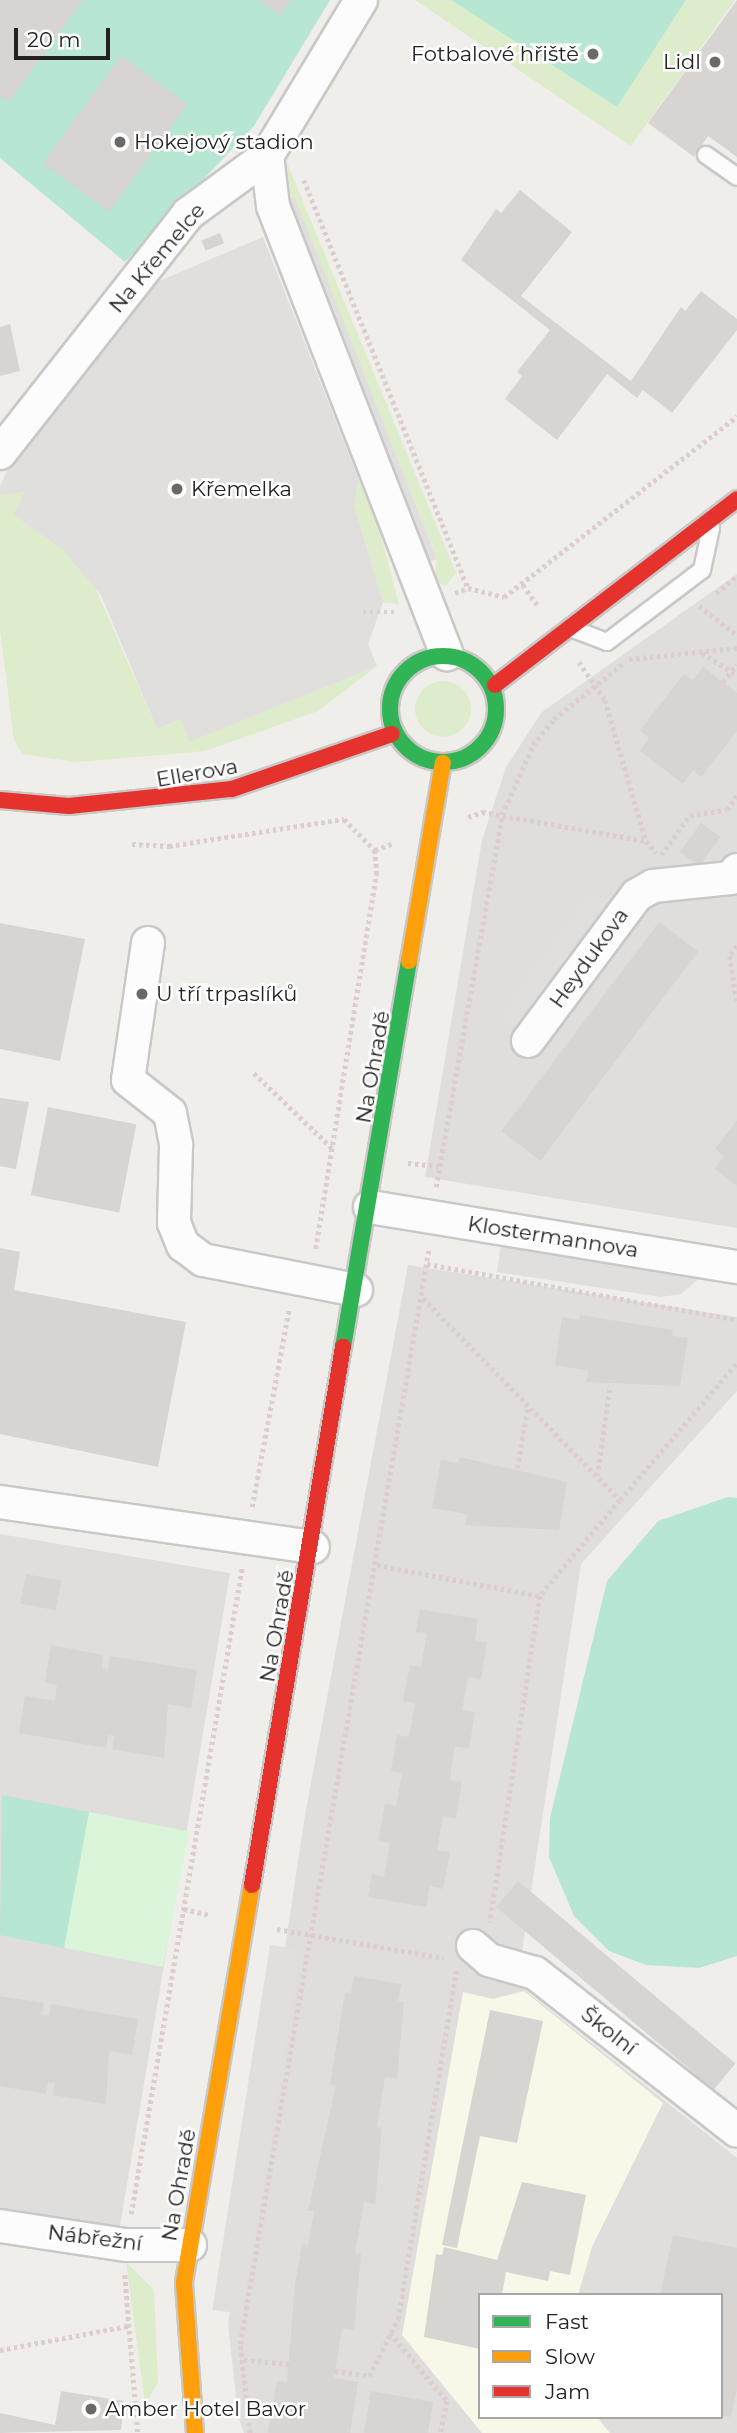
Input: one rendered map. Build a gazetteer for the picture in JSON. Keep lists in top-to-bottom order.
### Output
{
  "streets": {
    "street": [
      "Na Křemelce",
      "Ellerova",
      "Heydukova",
      "Na Ohradě",
      "Klostermannova",
      "Školní",
      "Nábřežní"
    ]
  },
  "crossings": [
    ["Ellerova", "Na Ohradě"],
    ["Na Ohradě", "Klostermannova"],
    ["Na Ohradě", "Nábřežní"]
  ],
  "places": [
    "Fotbalové hřiště",
    "Lidl",
    "Hokejový stadion",
    "Křemelka",
    "U tří trpaslíků",
    "Amber Hotel Bavor"
  ],
  "legend": ["Fast", "Slow", "Jam"],
  "scale_bar": "20 m"
}
